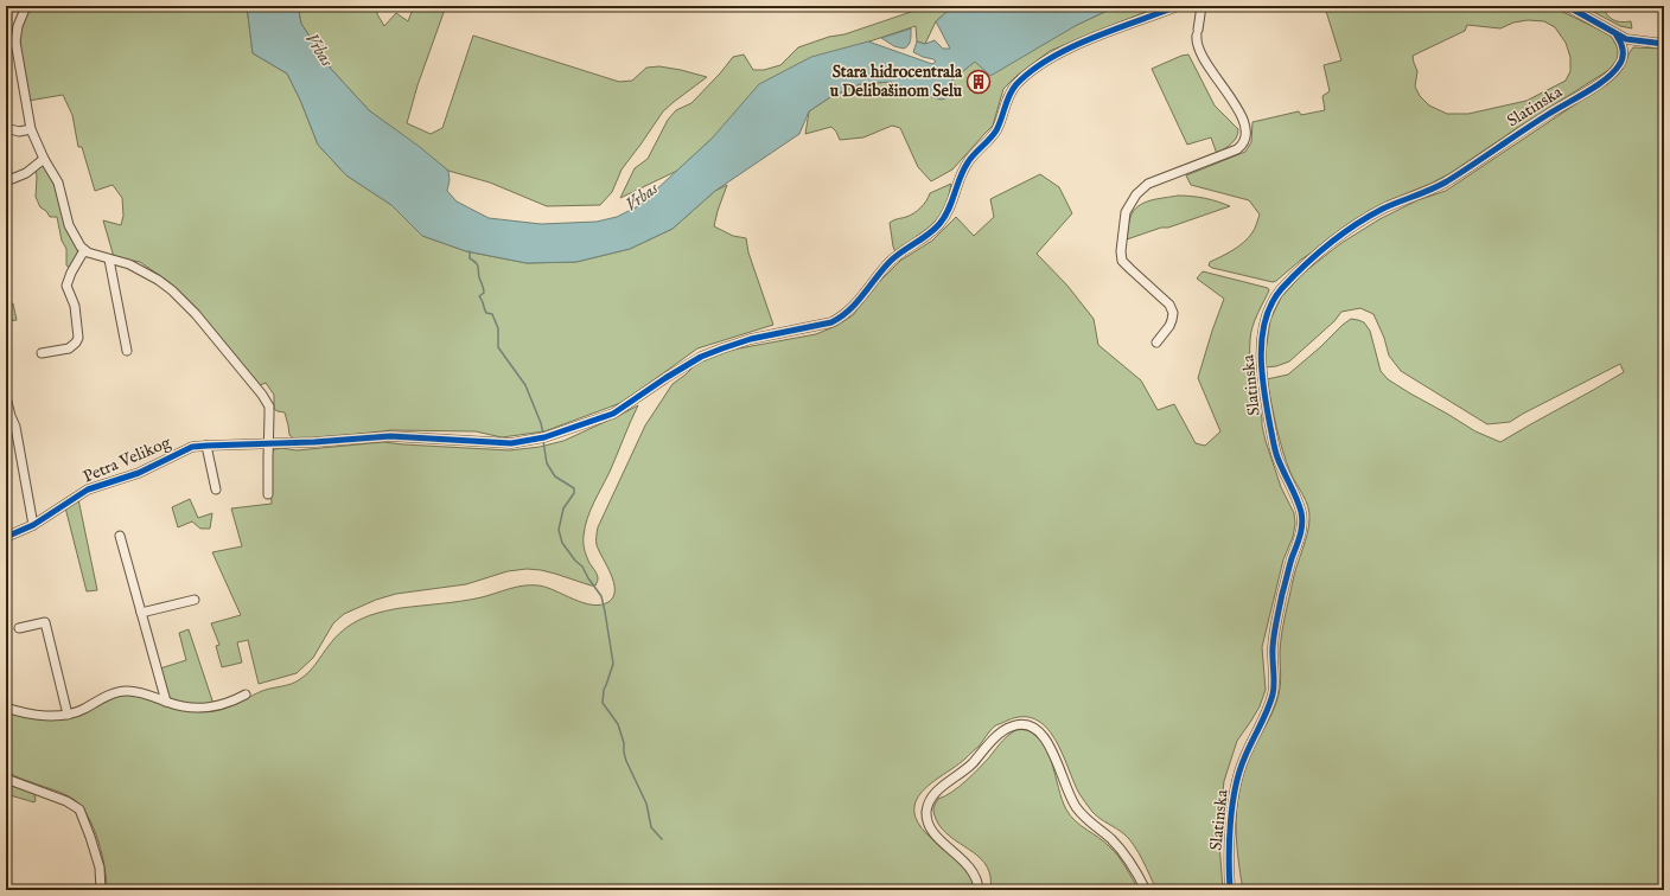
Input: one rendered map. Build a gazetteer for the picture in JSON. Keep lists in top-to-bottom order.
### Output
{
  "streets": {
    "street": ["Slatinska", "Petra Velikog"]
  },
  "water": ["Vrbas"],
  "places": {
    "building": ["Stara hidrocentrala u Delibašinom Selu"]
  }
}
